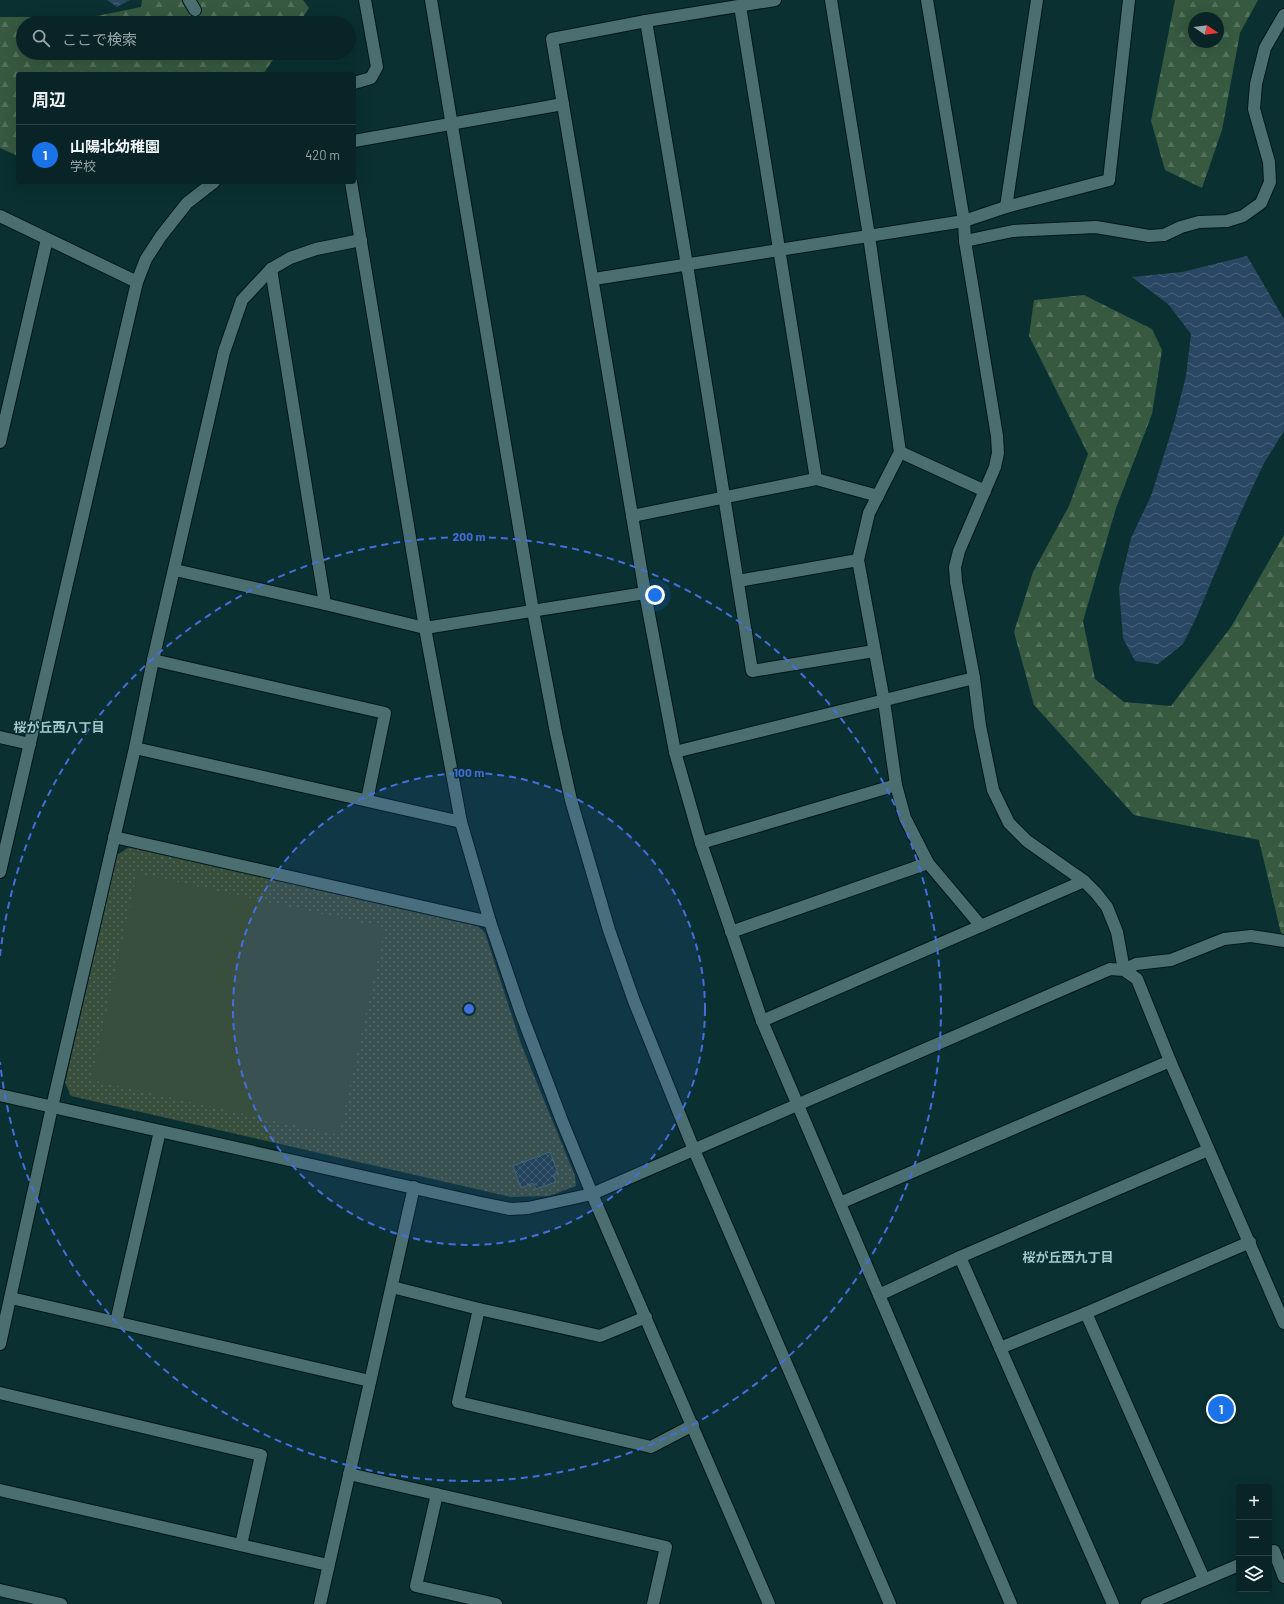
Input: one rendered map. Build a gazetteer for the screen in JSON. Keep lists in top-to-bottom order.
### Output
{
  "districts": ["桜が丘西八丁目", "桜が丘西九丁目"],
  "north": "right",
  "page": {
    "search": "ここで検索",
    "heading": "周辺",
    "list": [
      {
        "mark": "1",
        "name": "山陽北幼稚園",
        "note": "学校",
        "value": "420 m"
      }
    ],
    "pins": "1",
    "map_buttons": ["+", "−"]
  },
  "rings": ["200 m", "100 m"]
}
